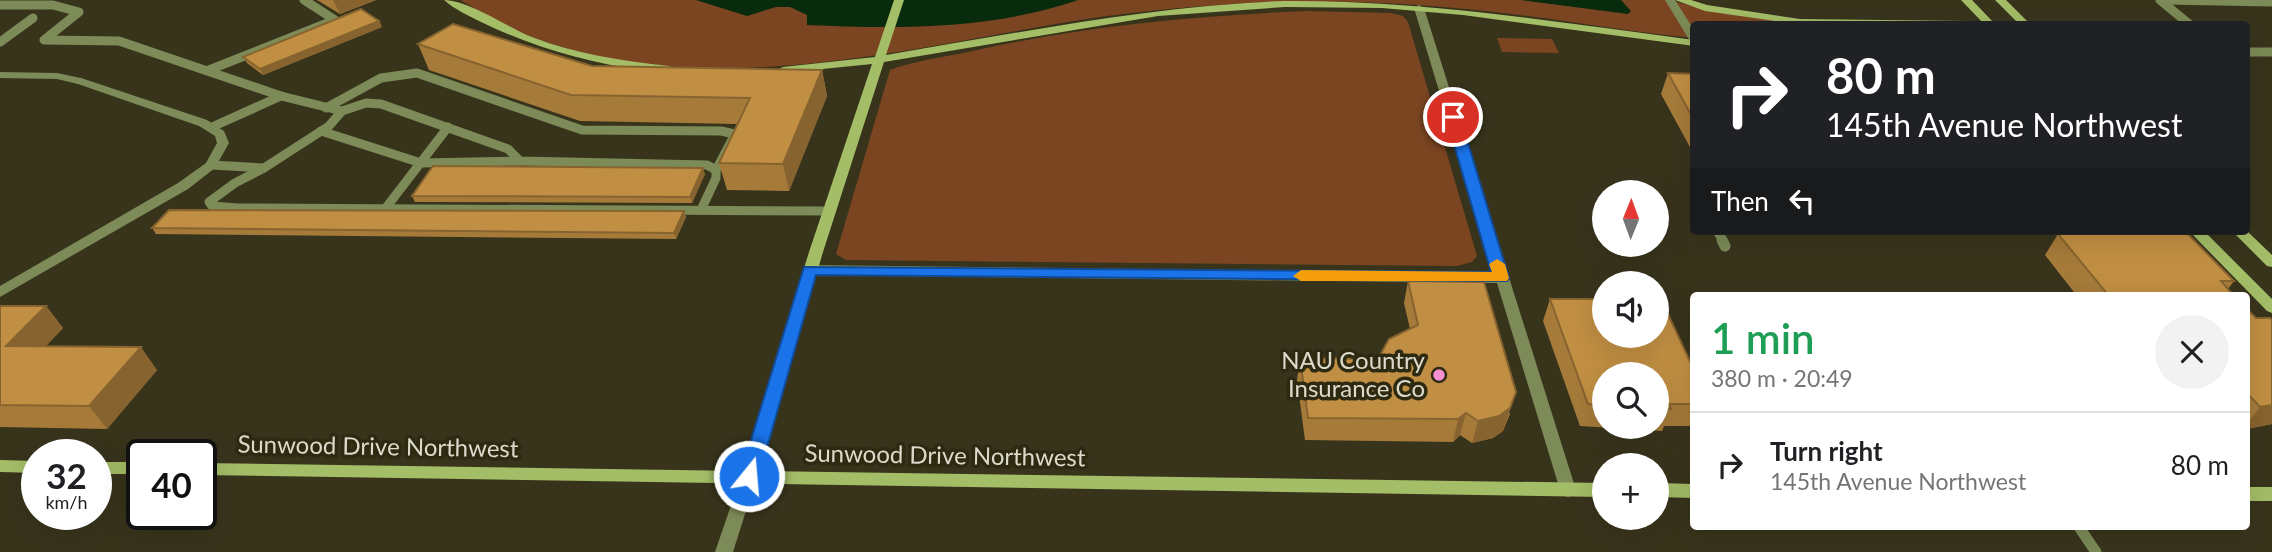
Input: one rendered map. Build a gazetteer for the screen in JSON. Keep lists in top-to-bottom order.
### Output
{
  "streets": {
    "street": ["Sunwood Drive Northwest"]
  },
  "places": ["NAU Country Insurance Co"],
  "north": "top",
  "page": {
    "turn": ["80 m", "145th Avenue Northwest"],
    "then": "Then",
    "map_buttons": "+",
    "heading": ["1 min", "380 m · 20:49"],
    "list": [
      {
        "name": "Turn right",
        "note": "145th Avenue Northwest",
        "value": "80 m"
      }
    ],
    "speed": "32 km/h",
    "limit": "40"
  }
}
